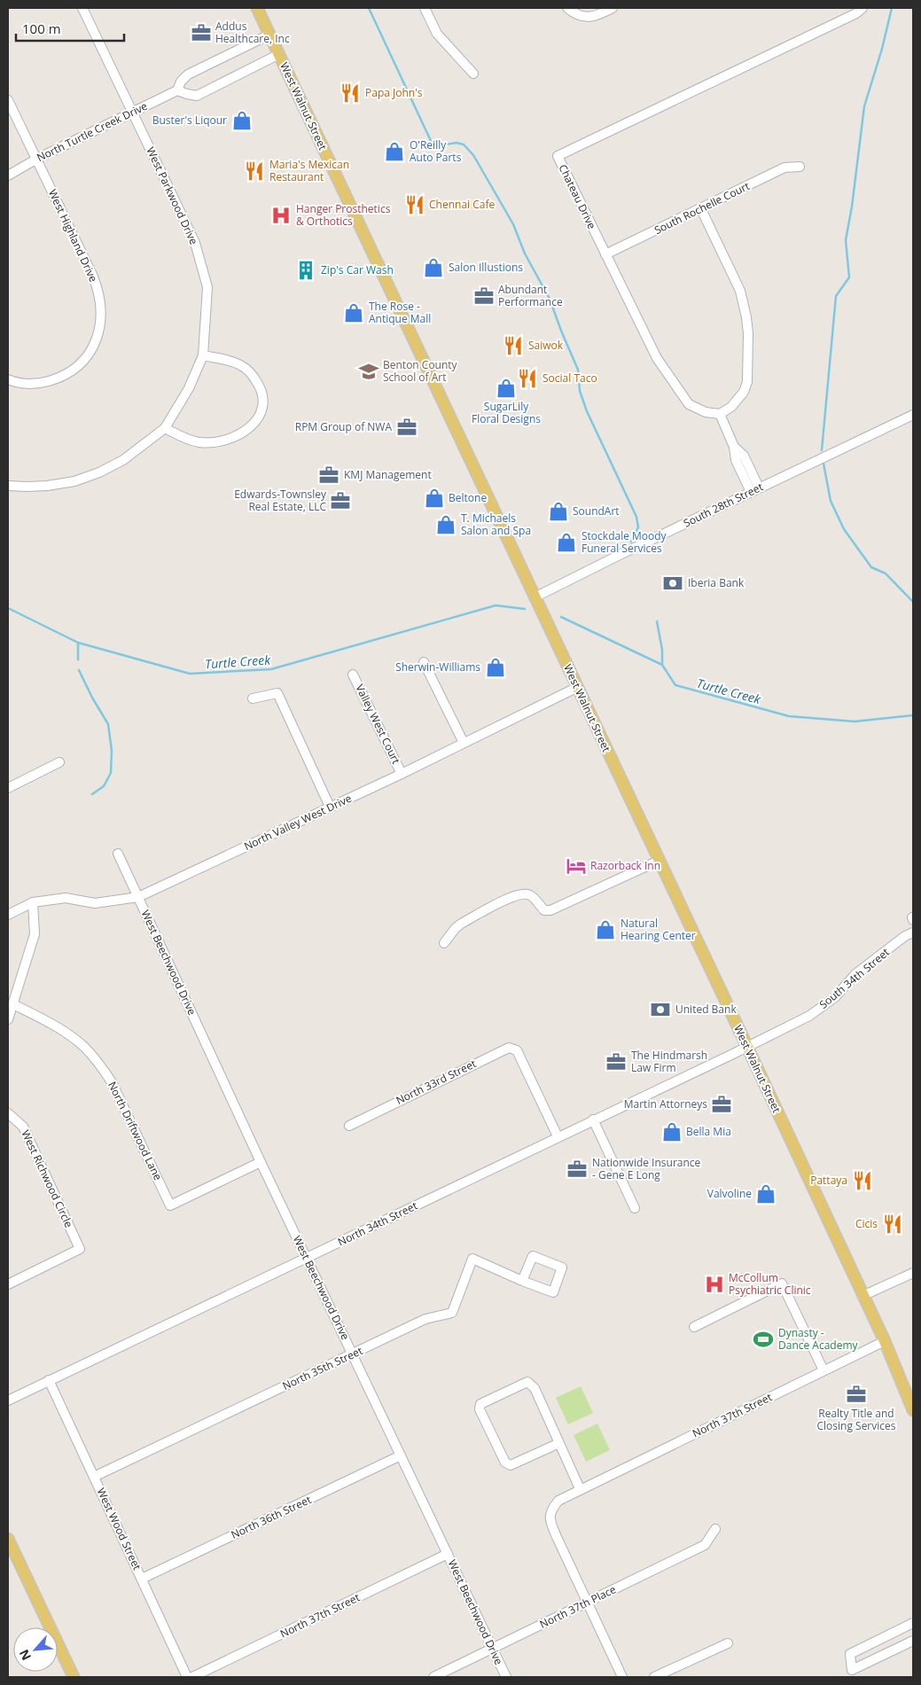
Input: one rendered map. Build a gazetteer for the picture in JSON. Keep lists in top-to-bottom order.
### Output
{
  "streets": {
    "main road": ["West Walnut Street"],
    "street": [
      "North Turtle Creek Drive",
      "West Parkwood Drive",
      "Chateau Drive",
      "South Rochelle Court",
      "West Highland Drive",
      "South 28th Street",
      "Valley West Court",
      "North Valley West Drive",
      "West Beechwood Drive",
      "South 34th Street",
      "North 33rd Street",
      "North Driftwood Lane",
      "West Richwood Circle",
      "North 34th Street",
      "North 35th Street",
      "North 37th Street",
      "North 36th Street",
      "West Wood Street",
      "North 37th Place"
    ]
  },
  "crossings": [
    ["West Walnut Street", "North Turtle Creek Drive"],
    ["West Walnut Street", "South 28th Street"],
    ["West Walnut Street", "North Valley West Drive"],
    ["West Walnut Street", "South 34th Street"],
    ["West Walnut Street", "North 34th Street"],
    ["West Walnut Street", "North 37th Street"],
    ["North Turtle Creek Drive", "West Parkwood Drive"],
    ["North Turtle Creek Drive", "West Highland Drive"],
    ["Chateau Drive", "South Rochelle Court"],
    ["Valley West Court", "North Valley West Drive"],
    ["North Valley West Drive", "West Beechwood Drive"],
    ["West Beechwood Drive", "North Driftwood Lane"],
    ["West Beechwood Drive", "North 34th Street"],
    ["West Beechwood Drive", "North 35th Street"],
    ["West Beechwood Drive", "North 37th Street"],
    ["West Beechwood Drive", "North 36th Street"],
    ["West Beechwood Drive", "North 37th Place"],
    ["South 34th Street", "North 34th Street"],
    ["North 33rd Street", "North 34th Street"],
    ["North 34th Street", "West Wood Street"],
    ["North 35th Street", "West Wood Street"],
    ["North 37th Street", "North 37th Place"],
    ["North 36th Street", "West Wood Street"]
  ],
  "water": ["Turtle Creek"],
  "places": {
    "office": [
      "Addus Healthcare, Inc",
      "Abundant Performance",
      "RPM Group of NWA",
      "KMJ Management",
      "Edwards-Townsley Real Estate, LLC",
      "The Hindmarsh Law Firm",
      "Martin Attorneys",
      "Nationwide Insurance - Gene E Long",
      "Realty Title and Closing Services"
    ],
    "restaurant": [
      "Papa John's",
      "Maria's Mexican Restaurant",
      "Chennai Cafe",
      "Saiwok",
      "Social Taco",
      "Pattaya",
      "Cicis"
    ],
    "shop": [
      "Buster's Liqour",
      "O'Reilly Auto Parts",
      "Salon Illustions",
      "The Rose - Antique Mall",
      "SugarLily Floral Designs",
      "Beltone",
      "SoundArt",
      "T. Michaels Salon and Spa",
      "Stockdale Moody Funeral Services",
      "Sherwin-Williams",
      "Natural Hearing Center",
      "Bella Mia",
      "Valvoline"
    ],
    "hospital": ["Hanger Prosthetics & Orthotics", "McCollum Psychiatric Clinic"],
    "building": ["Zip's Car Wash"],
    "school or university": ["Benton County School of Art"],
    "bank": ["Iberia Bank", "United Bank"],
    "hotel": ["Razorback Inn"],
    "sports": ["Dynasty - Dance Academy"]
  },
  "scale_bar": "100 m",
  "north": "bottom left"
}
